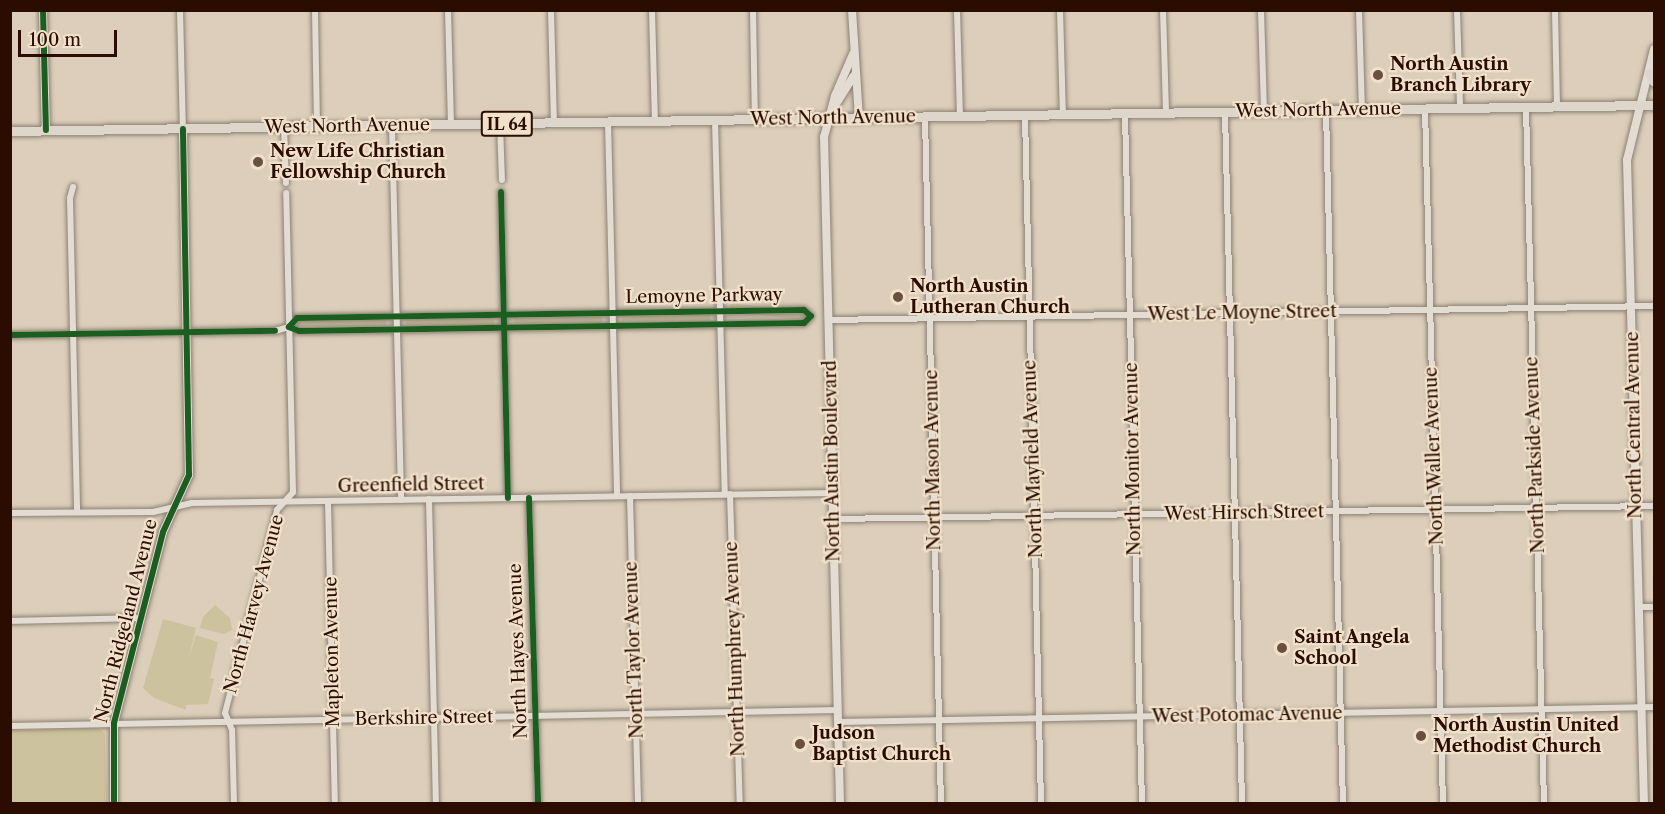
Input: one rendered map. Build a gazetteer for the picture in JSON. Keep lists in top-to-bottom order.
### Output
{
  "streets": {
    "main road": ["West North Avenue", "IL 64"],
    "street": [
      "Lemoyne Parkway",
      "West Le Moyne Street",
      "North Central Avenue",
      "North Parkside Avenue",
      "North Waller Avenue",
      "North Mayfield Avenue",
      "North Monitor Avenue",
      "North Mason Avenue",
      "North Austin Boulevard",
      "Greenfield Street",
      "West Hirsch Street",
      "North Harvey Avenue",
      "North Ridgeland Avenue",
      "North Humphrey Avenue",
      "North Taylor Avenue",
      "North Hayes Avenue",
      "Mapleton Avenue",
      "West Potomac Avenue",
      "Berkshire Street"
    ]
  },
  "crossings": [
    ["West North Avenue", "North Central Avenue"],
    ["West North Avenue", "North Parkside Avenue"],
    ["West North Avenue", "North Waller Avenue"],
    ["West North Avenue", "North Mayfield Avenue"],
    ["West North Avenue", "North Monitor Avenue"],
    ["West North Avenue", "North Mason Avenue"],
    ["West North Avenue", "North Austin Boulevard"],
    ["West North Avenue", "North Ridgeland Avenue"],
    ["West North Avenue", "North Humphrey Avenue"],
    ["Lemoyne Parkway", "North Harvey Avenue"],
    ["Lemoyne Parkway", "North Ridgeland Avenue"],
    ["Lemoyne Parkway", "North Humphrey Avenue"],
    ["West Le Moyne Street", "North Central Avenue"],
    ["West Le Moyne Street", "North Parkside Avenue"],
    ["West Le Moyne Street", "North Waller Avenue"],
    ["West Le Moyne Street", "North Mayfield Avenue"],
    ["West Le Moyne Street", "North Monitor Avenue"],
    ["West Le Moyne Street", "North Mason Avenue"],
    ["West Le Moyne Street", "North Austin Boulevard"],
    ["North Central Avenue", "West Hirsch Street"],
    ["North Central Avenue", "West Potomac Avenue"],
    ["North Parkside Avenue", "West Hirsch Street"],
    ["North Parkside Avenue", "West Potomac Avenue"],
    ["North Waller Avenue", "West Hirsch Street"],
    ["North Waller Avenue", "West Potomac Avenue"],
    ["North Mayfield Avenue", "West Hirsch Street"],
    ["North Mayfield Avenue", "West Potomac Avenue"],
    ["North Monitor Avenue", "West Hirsch Street"],
    ["North Monitor Avenue", "West Potomac Avenue"],
    ["North Mason Avenue", "West Hirsch Street"],
    ["North Mason Avenue", "West Potomac Avenue"],
    ["North Austin Boulevard", "Greenfield Street"],
    ["North Austin Boulevard", "West Hirsch Street"],
    ["North Austin Boulevard", "West Potomac Avenue"],
    ["North Austin Boulevard", "Berkshire Street"],
    ["Greenfield Street", "North Harvey Avenue"],
    ["Greenfield Street", "North Ridgeland Avenue"],
    ["Greenfield Street", "North Humphrey Avenue"],
    ["Greenfield Street", "North Taylor Avenue"],
    ["Greenfield Street", "North Hayes Avenue"],
    ["Greenfield Street", "Mapleton Avenue"],
    ["North Harvey Avenue", "Berkshire Street"],
    ["North Ridgeland Avenue", "Berkshire Street"],
    ["North Humphrey Avenue", "Berkshire Street"],
    ["North Taylor Avenue", "Berkshire Street"],
    ["North Hayes Avenue", "Berkshire Street"],
    ["Mapleton Avenue", "Berkshire Street"]
  ],
  "places": [
    "North Austin Branch Library",
    "New Life Christian Fellowship Church",
    "North Austin Lutheran Church",
    "Saint Angela School",
    "North Austin United Methodist Church",
    "Judson Baptist Church"
  ],
  "scale_bar": "100 m"
}
